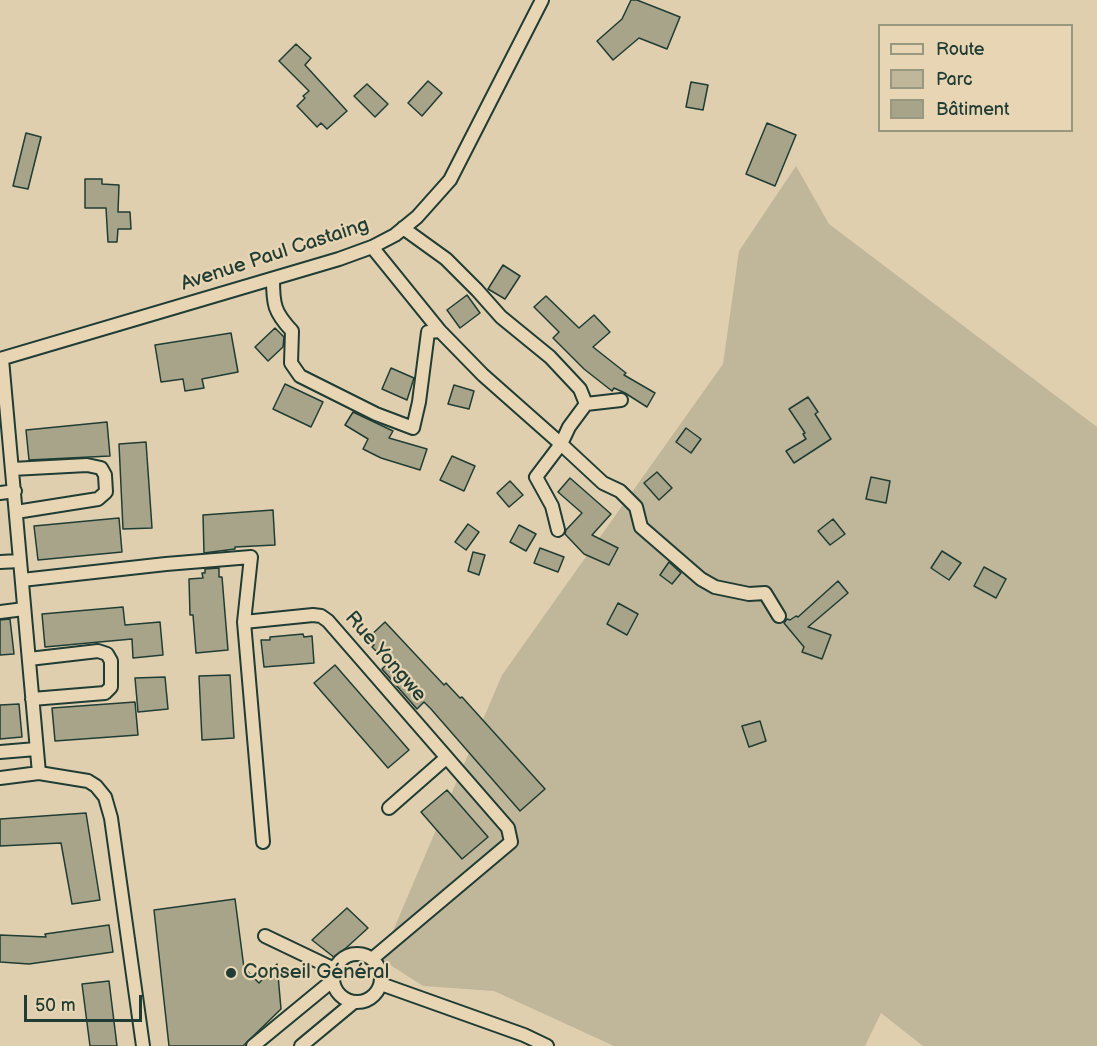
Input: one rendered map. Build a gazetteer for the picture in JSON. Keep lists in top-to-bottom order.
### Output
{
  "streets": {
    "street": ["Avenue Paul Castaing", "Rue Yongwe"]
  },
  "places": ["Conseil Général"],
  "legend": ["Route", "Parc", "Bâtiment"],
  "scale_bar": "50 m"
}
